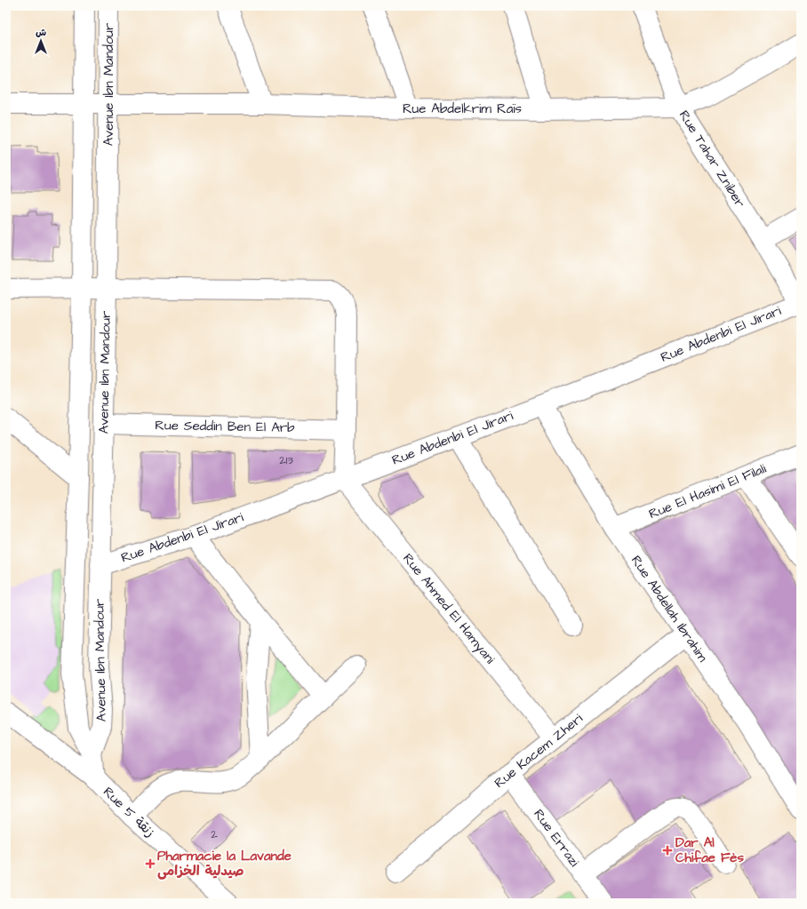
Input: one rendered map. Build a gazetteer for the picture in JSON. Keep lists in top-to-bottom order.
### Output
{
  "streets": {
    "street": [
      "Avenue Ibn Mandour",
      "Rue Abdelkrim Raïs",
      "Rue Tahar Zniber",
      "Rue Abdenbi El Jirari",
      "Rue Seddin Ben El Arb",
      "Rue El Hasimi El Filali",
      "Rue Ahmed El Hamyani",
      "Rue Abdellah Ibrahim",
      "Rue Kacem Zheri",
      "Rue 5 زنقة",
      "Rue Errazi"
    ]
  },
  "crossings": [
    ["Avenue Ibn Mandour", "Rue Abdelkrim Raïs"],
    ["Avenue Ibn Mandour", "Rue Abdenbi El Jirari"],
    ["Avenue Ibn Mandour", "Rue Seddin Ben El Arb"],
    ["Avenue Ibn Mandour", "Rue 5 زنقة"],
    ["Rue Abdelkrim Raïs", "Rue Tahar Zniber"],
    ["Rue Tahar Zniber", "Rue Abdenbi El Jirari"],
    ["Rue Abdenbi El Jirari", "Rue Ahmed El Hamyani"],
    ["Rue Abdenbi El Jirari", "Rue Abdellah Ibrahim"],
    ["Rue El Hasimi El Filali", "Rue Abdellah Ibrahim"],
    ["Rue Ahmed El Hamyani", "Rue Kacem Zheri"],
    ["Rue Abdellah Ibrahim", "Rue Kacem Zheri"],
    ["Rue Kacem Zheri", "Rue Errazi"]
  ],
  "places": {
    "health": ["Dar Al Chifae Fès", "Pharmacie la Lavande صيدلية الخزامى"]
  },
  "house_numbers": ["213", "2"],
  "north": "top"
}
